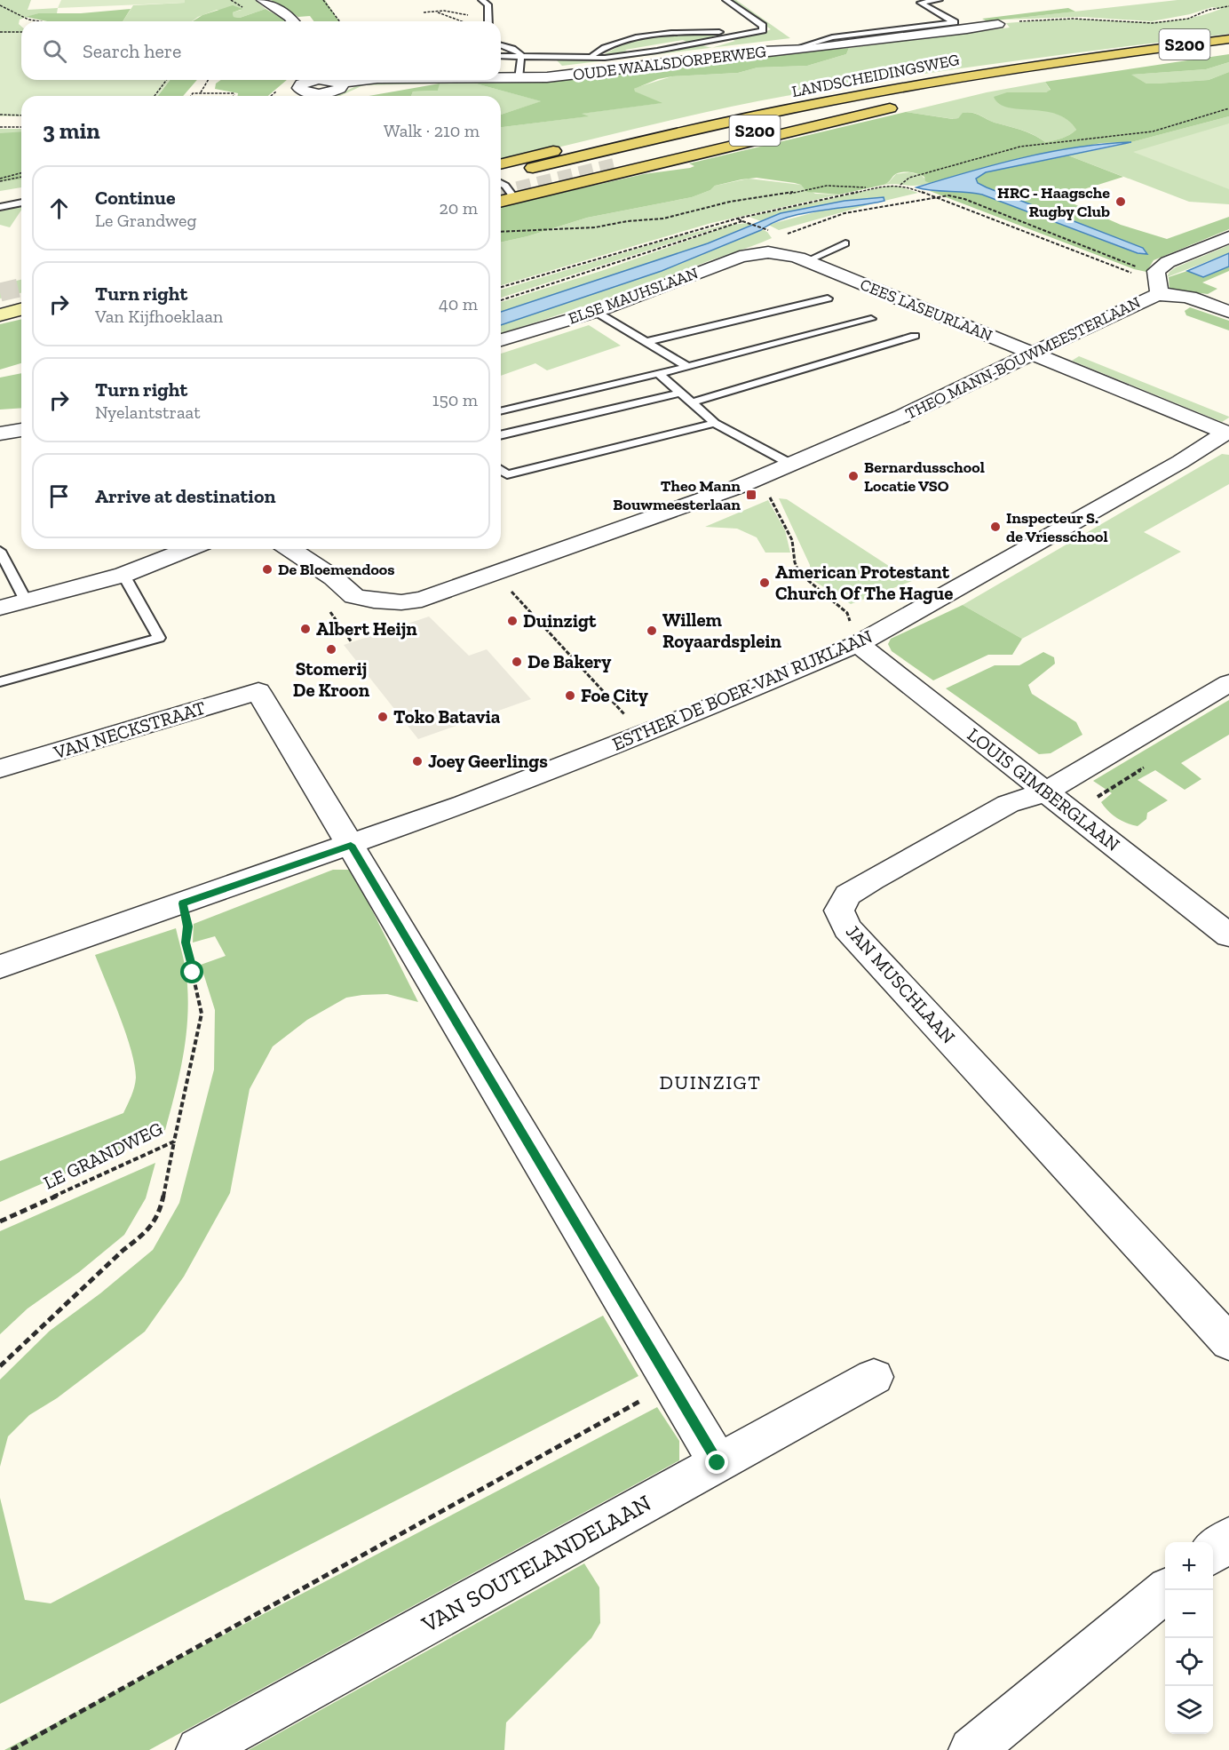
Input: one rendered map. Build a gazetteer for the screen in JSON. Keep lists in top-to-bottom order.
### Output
{
  "streets": {
    "main road": ["S200", "LANDSCHEIDINGSWEG"],
    "street": [
      "OUDE WAALSDORPERWEG",
      "ELSE MAUHSLAAN",
      "CEES LASEURLAAN",
      "THEO MANN-BOUWMEESTERLAAN",
      "ESTHER DE BOER-VAN RIJKLAAN",
      "VAN NECKSTRAAT",
      "LOUIS GIMBERGLAAN",
      "JAN MUSCHLAAN",
      "VAN SOUTELANDELAAN"
    ],
    "path": ["LE GRANDWEG"]
  },
  "crossings": [
    ["S200", "LANDSCHEIDINGSWEG"],
    ["ELSE MAUHSLAAN", "CEES LASEURLAAN"],
    ["CEES LASEURLAAN", "THEO MANN-BOUWMEESTERLAAN"],
    ["CEES LASEURLAAN", "ESTHER DE BOER-VAN RIJKLAAN"],
    ["ESTHER DE BOER-VAN RIJKLAAN", "VAN NECKSTRAAT"],
    ["ESTHER DE BOER-VAN RIJKLAAN", "LOUIS GIMBERGLAAN"],
    ["ESTHER DE BOER-VAN RIJKLAAN", "LE GRANDWEG"],
    ["LOUIS GIMBERGLAAN", "JAN MUSCHLAAN"]
  ],
  "districts": ["DUINZIGT"],
  "places": {
    "other": [
      "HRC - Haagsche Rugby Club",
      "Bernardusschool Locatie VSO",
      "Inspecteur S. de Vriesschool",
      "De Bloemendoos",
      "American Protestant Church Of The Hague",
      "Duinzigt",
      "Albert Heijn",
      "Willem Royaardsplein",
      "Stomerij De Kroon",
      "De Bakery",
      "Foe City",
      "Toko Batavia",
      "Joey Geerlings"
    ],
    "transit": ["Theo Mann Bouwmeesterlaan"]
  },
  "page": {
    "search": "Search here",
    "heading": ["3 min", "Walk · 210 m"],
    "list": [
      ["Continue", "Le Grandweg", "20 m"],
      ["Turn right", "Van Kijfhoeklaan", "40 m"],
      ["Turn right", "Nyelantstraat", "150 m"],
      "Arrive at destination"
    ],
    "map_buttons": ["+", "−"]
  }
}
